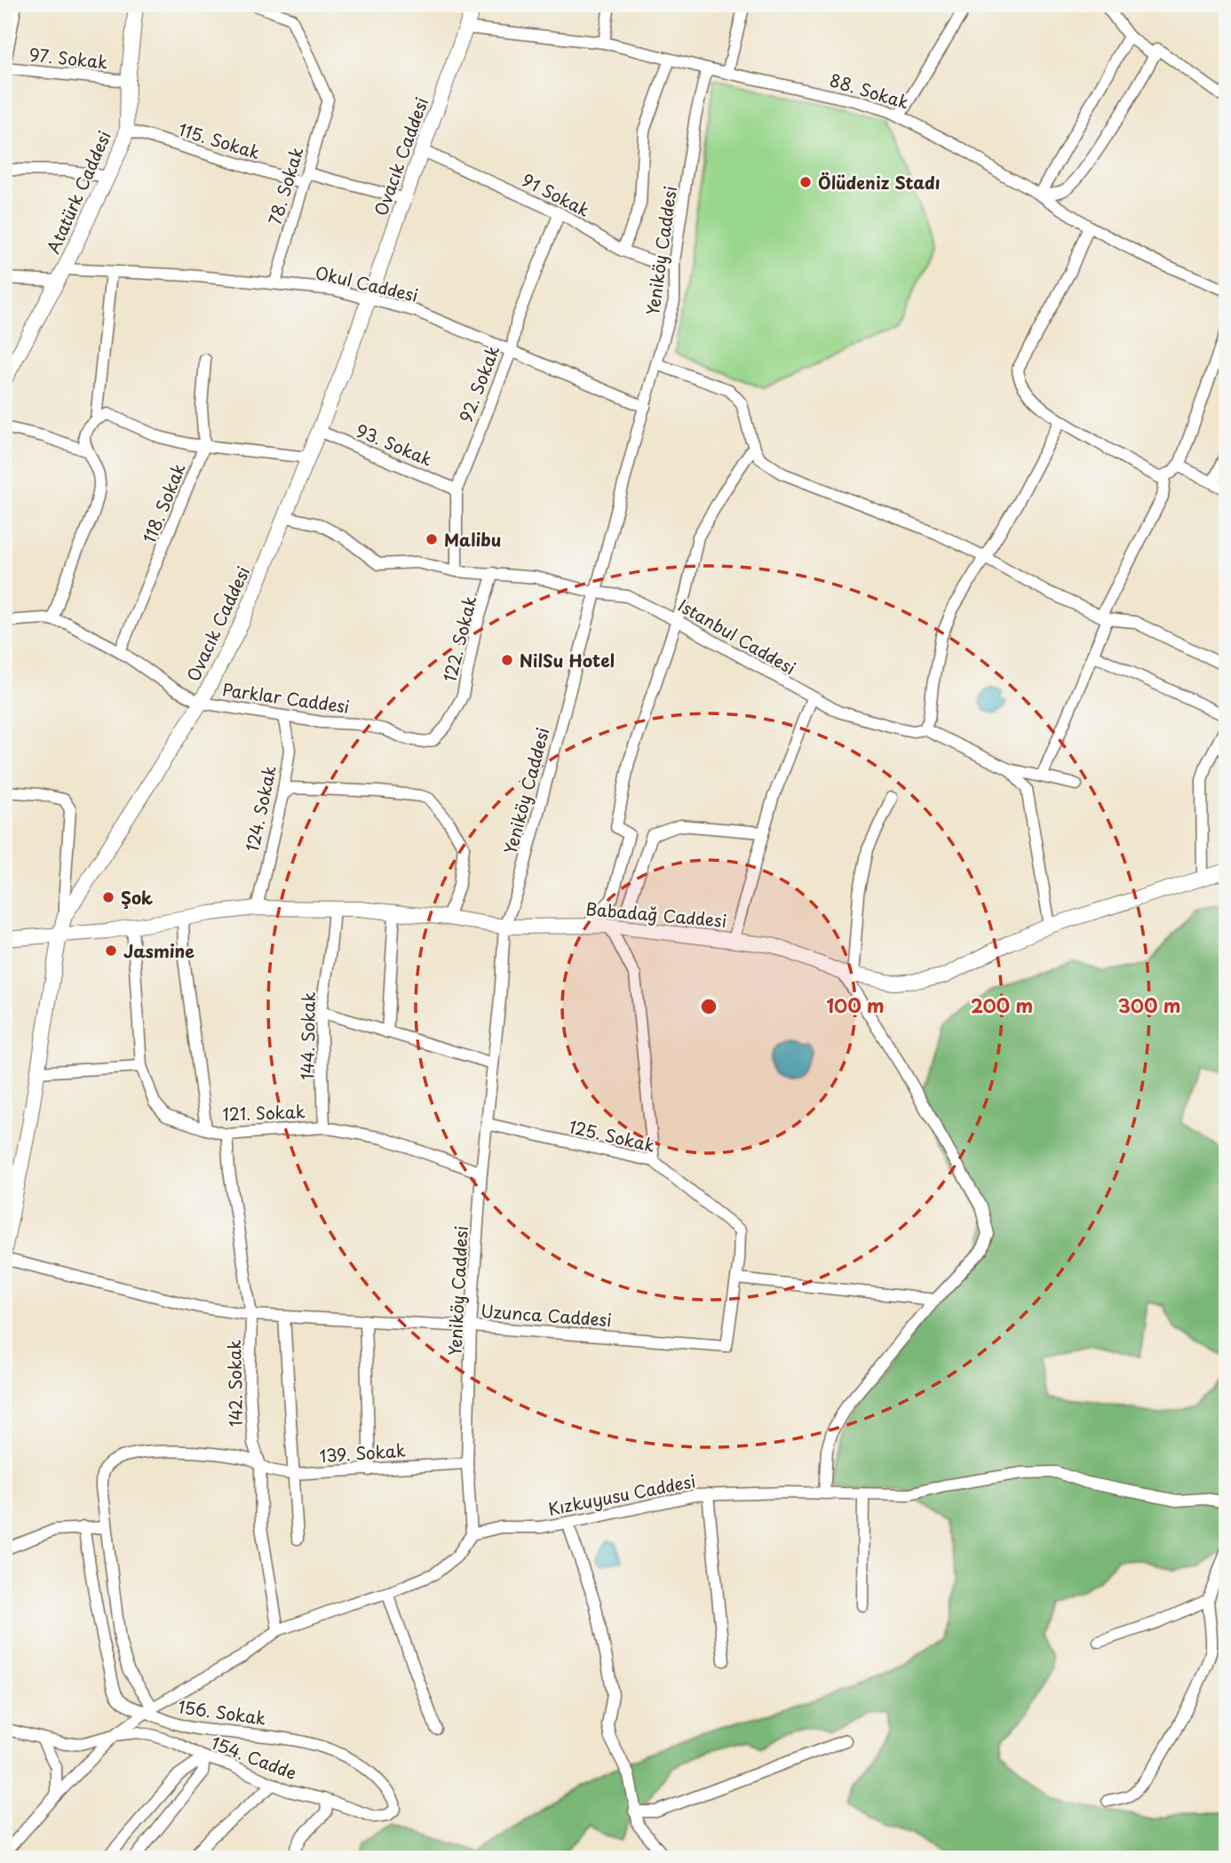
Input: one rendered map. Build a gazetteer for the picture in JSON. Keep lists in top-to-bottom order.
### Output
{
  "streets": {
    "main road": ["Ovacık Caddesi", "Atatürk Caddesi", "Babadağ Caddesi"],
    "street": [
      "97. Sokak",
      "88. Sokak",
      "115. Sokak",
      "78. Sokak",
      "91 Sokak",
      "Yeniköy Caddesi",
      "Okul Caddesi",
      "92. Sokak",
      "93. Sokak",
      "118. Sokak",
      "Istanbul Caddesi",
      "122. Sokak",
      "Parklar Caddesi",
      "124. Sokak",
      "144. Sokak",
      "121. Sokak",
      "125. Sokak",
      "Uzunca Caddesi",
      "142. Sokak",
      "139. Sokak",
      "Kızkuyusu Caddesi",
      "156. Sokak",
      "154. Cadde"
    ]
  },
  "crossings": [
    ["97. Sokak", "Atatürk Caddesi"],
    ["88. Sokak", "Ovacık Caddesi"],
    ["88. Sokak", "Yeniköy Caddesi"],
    ["115. Sokak", "Ovacık Caddesi"],
    ["115. Sokak", "78. Sokak"],
    ["115. Sokak", "Atatürk Caddesi"],
    ["Ovacık Caddesi", "91 Sokak"],
    ["Ovacık Caddesi", "Okul Caddesi"],
    ["Ovacık Caddesi", "93. Sokak"],
    ["Ovacık Caddesi", "Istanbul Caddesi"],
    ["Ovacık Caddesi", "Parklar Caddesi"],
    ["Ovacık Caddesi", "Babadağ Caddesi"],
    ["78. Sokak", "Okul Caddesi"],
    ["Atatürk Caddesi", "Okul Caddesi"],
    ["91 Sokak", "Yeniköy Caddesi"],
    ["91 Sokak", "92. Sokak"],
    ["Yeniköy Caddesi", "Okul Caddesi"],
    ["Yeniköy Caddesi", "Istanbul Caddesi"],
    ["Yeniköy Caddesi", "Babadağ Caddesi"],
    ["Yeniköy Caddesi", "121. Sokak"],
    ["Yeniköy Caddesi", "125. Sokak"],
    ["Yeniköy Caddesi", "Uzunca Caddesi"],
    ["Yeniköy Caddesi", "139. Sokak"],
    ["Yeniköy Caddesi", "Kızkuyusu Caddesi"],
    ["Okul Caddesi", "92. Sokak"],
    ["92. Sokak", "93. Sokak"],
    ["92. Sokak", "Istanbul Caddesi"],
    ["118. Sokak", "Parklar Caddesi"],
    ["Istanbul Caddesi", "122. Sokak"],
    ["Istanbul Caddesi", "Babadağ Caddesi"],
    ["122. Sokak", "Parklar Caddesi"],
    ["Parklar Caddesi", "124. Sokak"],
    ["124. Sokak", "Babadağ Caddesi"],
    ["Babadağ Caddesi", "144. Sokak"],
    ["Babadağ Caddesi", "121. Sokak"],
    ["144. Sokak", "121. Sokak"],
    ["121. Sokak", "142. Sokak"],
    ["125. Sokak", "Uzunca Caddesi"],
    ["Uzunca Caddesi", "142. Sokak"],
    ["142. Sokak", "139. Sokak"],
    ["156. Sokak", "154. Cadde"]
  ],
  "places": [
    "Ölüdeniz Stadı",
    "Malibu",
    "NilSu Hotel",
    "Şok",
    "Jasmine"
  ],
  "rings": ["100 m", "200 m", "300 m"]
}
